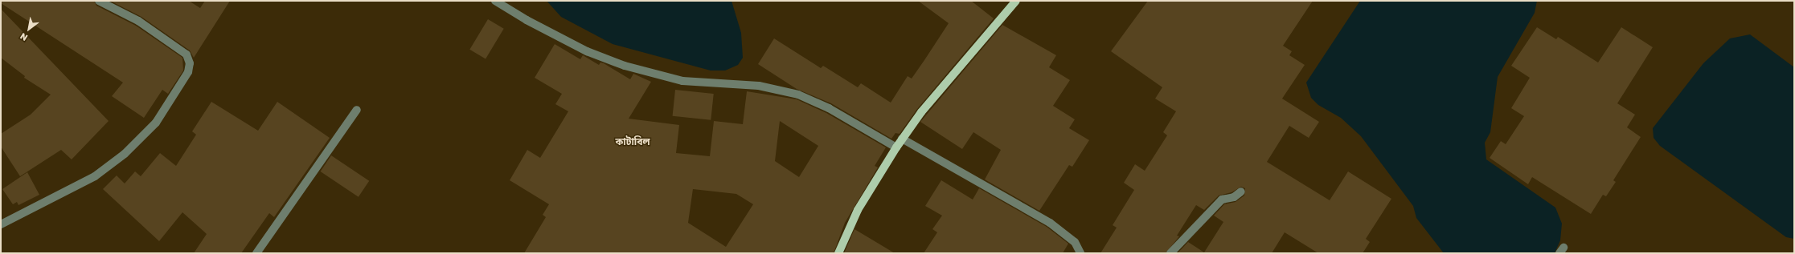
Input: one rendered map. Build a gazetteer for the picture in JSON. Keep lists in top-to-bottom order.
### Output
{
  "districts": ["কাটাবিল"],
  "north": "bottom left"
}
